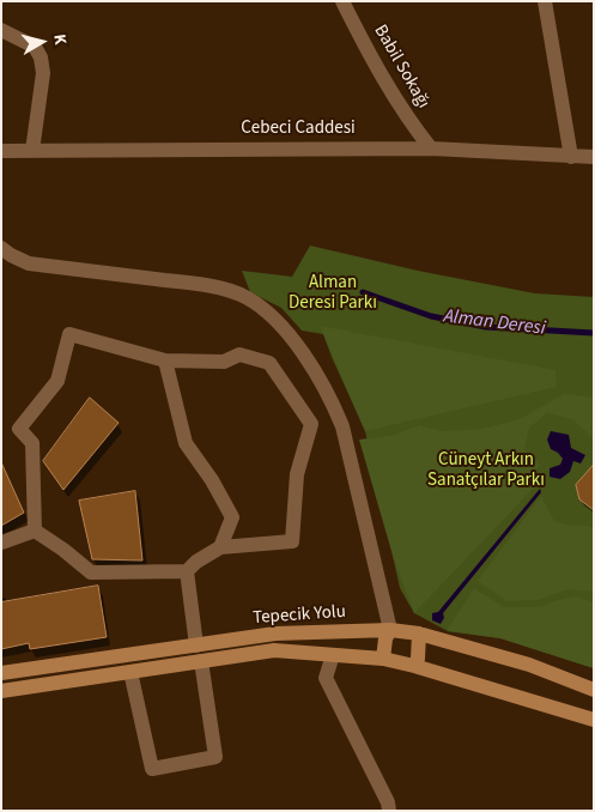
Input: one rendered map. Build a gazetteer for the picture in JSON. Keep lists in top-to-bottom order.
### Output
{
  "streets": {
    "main road": ["Tepecik Yolu"],
    "street": ["Babil Sokağı", "Cebeci Caddesi"]
  },
  "crossings": [
    ["Babil Sokağı", "Cebeci Caddesi"]
  ],
  "water": ["Alman Deresi"],
  "parks": ["Alman Deresi Parkı", "Cüneyt Arkın Sanatçılar Parkı"],
  "north": "right"
}
